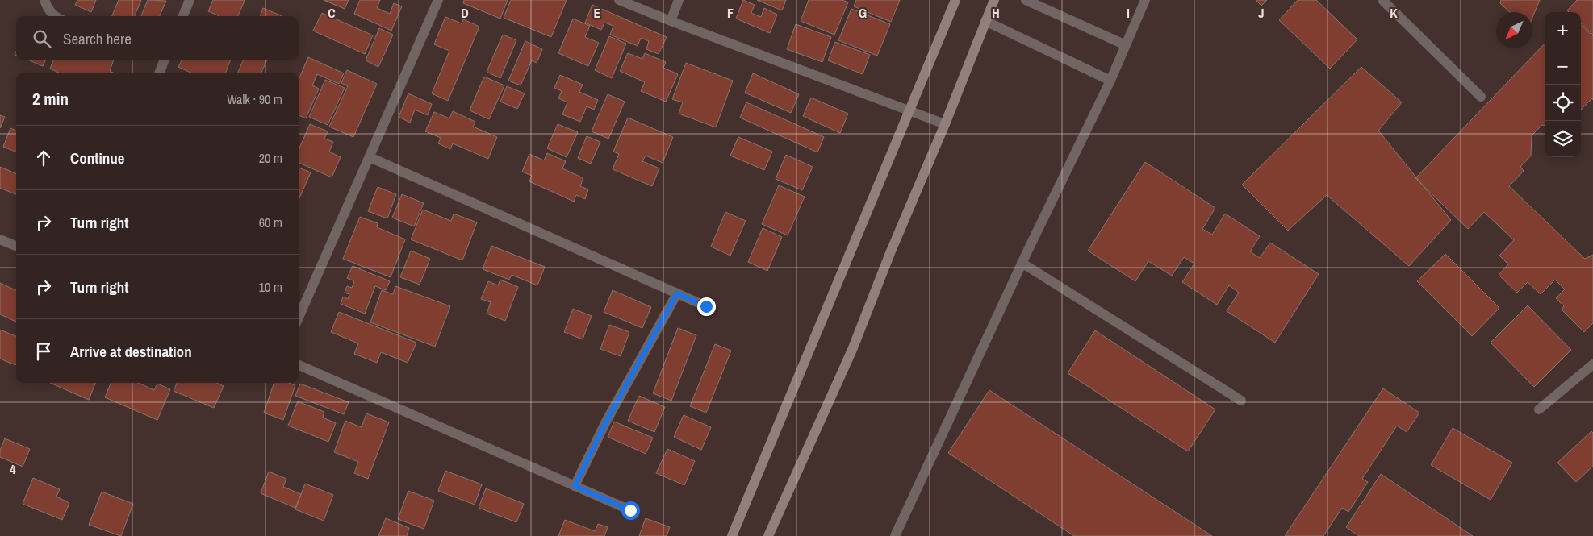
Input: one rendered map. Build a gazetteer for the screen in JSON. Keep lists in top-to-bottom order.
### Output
{
  "north": "bottom left",
  "page": {
    "map_buttons": ["+", "−"],
    "search": "Search here",
    "heading": ["2 min", "Walk · 90 m"],
    "list": [
      ["Continue", "20 m"],
      ["Turn right", "60 m"],
      ["Turn right", "10 m"],
      "Arrive at destination"
    ]
  },
  "grid": {
    "columns": [
      "C",
      "D",
      "E",
      "F",
      "G",
      "H",
      "I",
      "J",
      "K"
    ],
    "rows": ["4"]
  }
}
